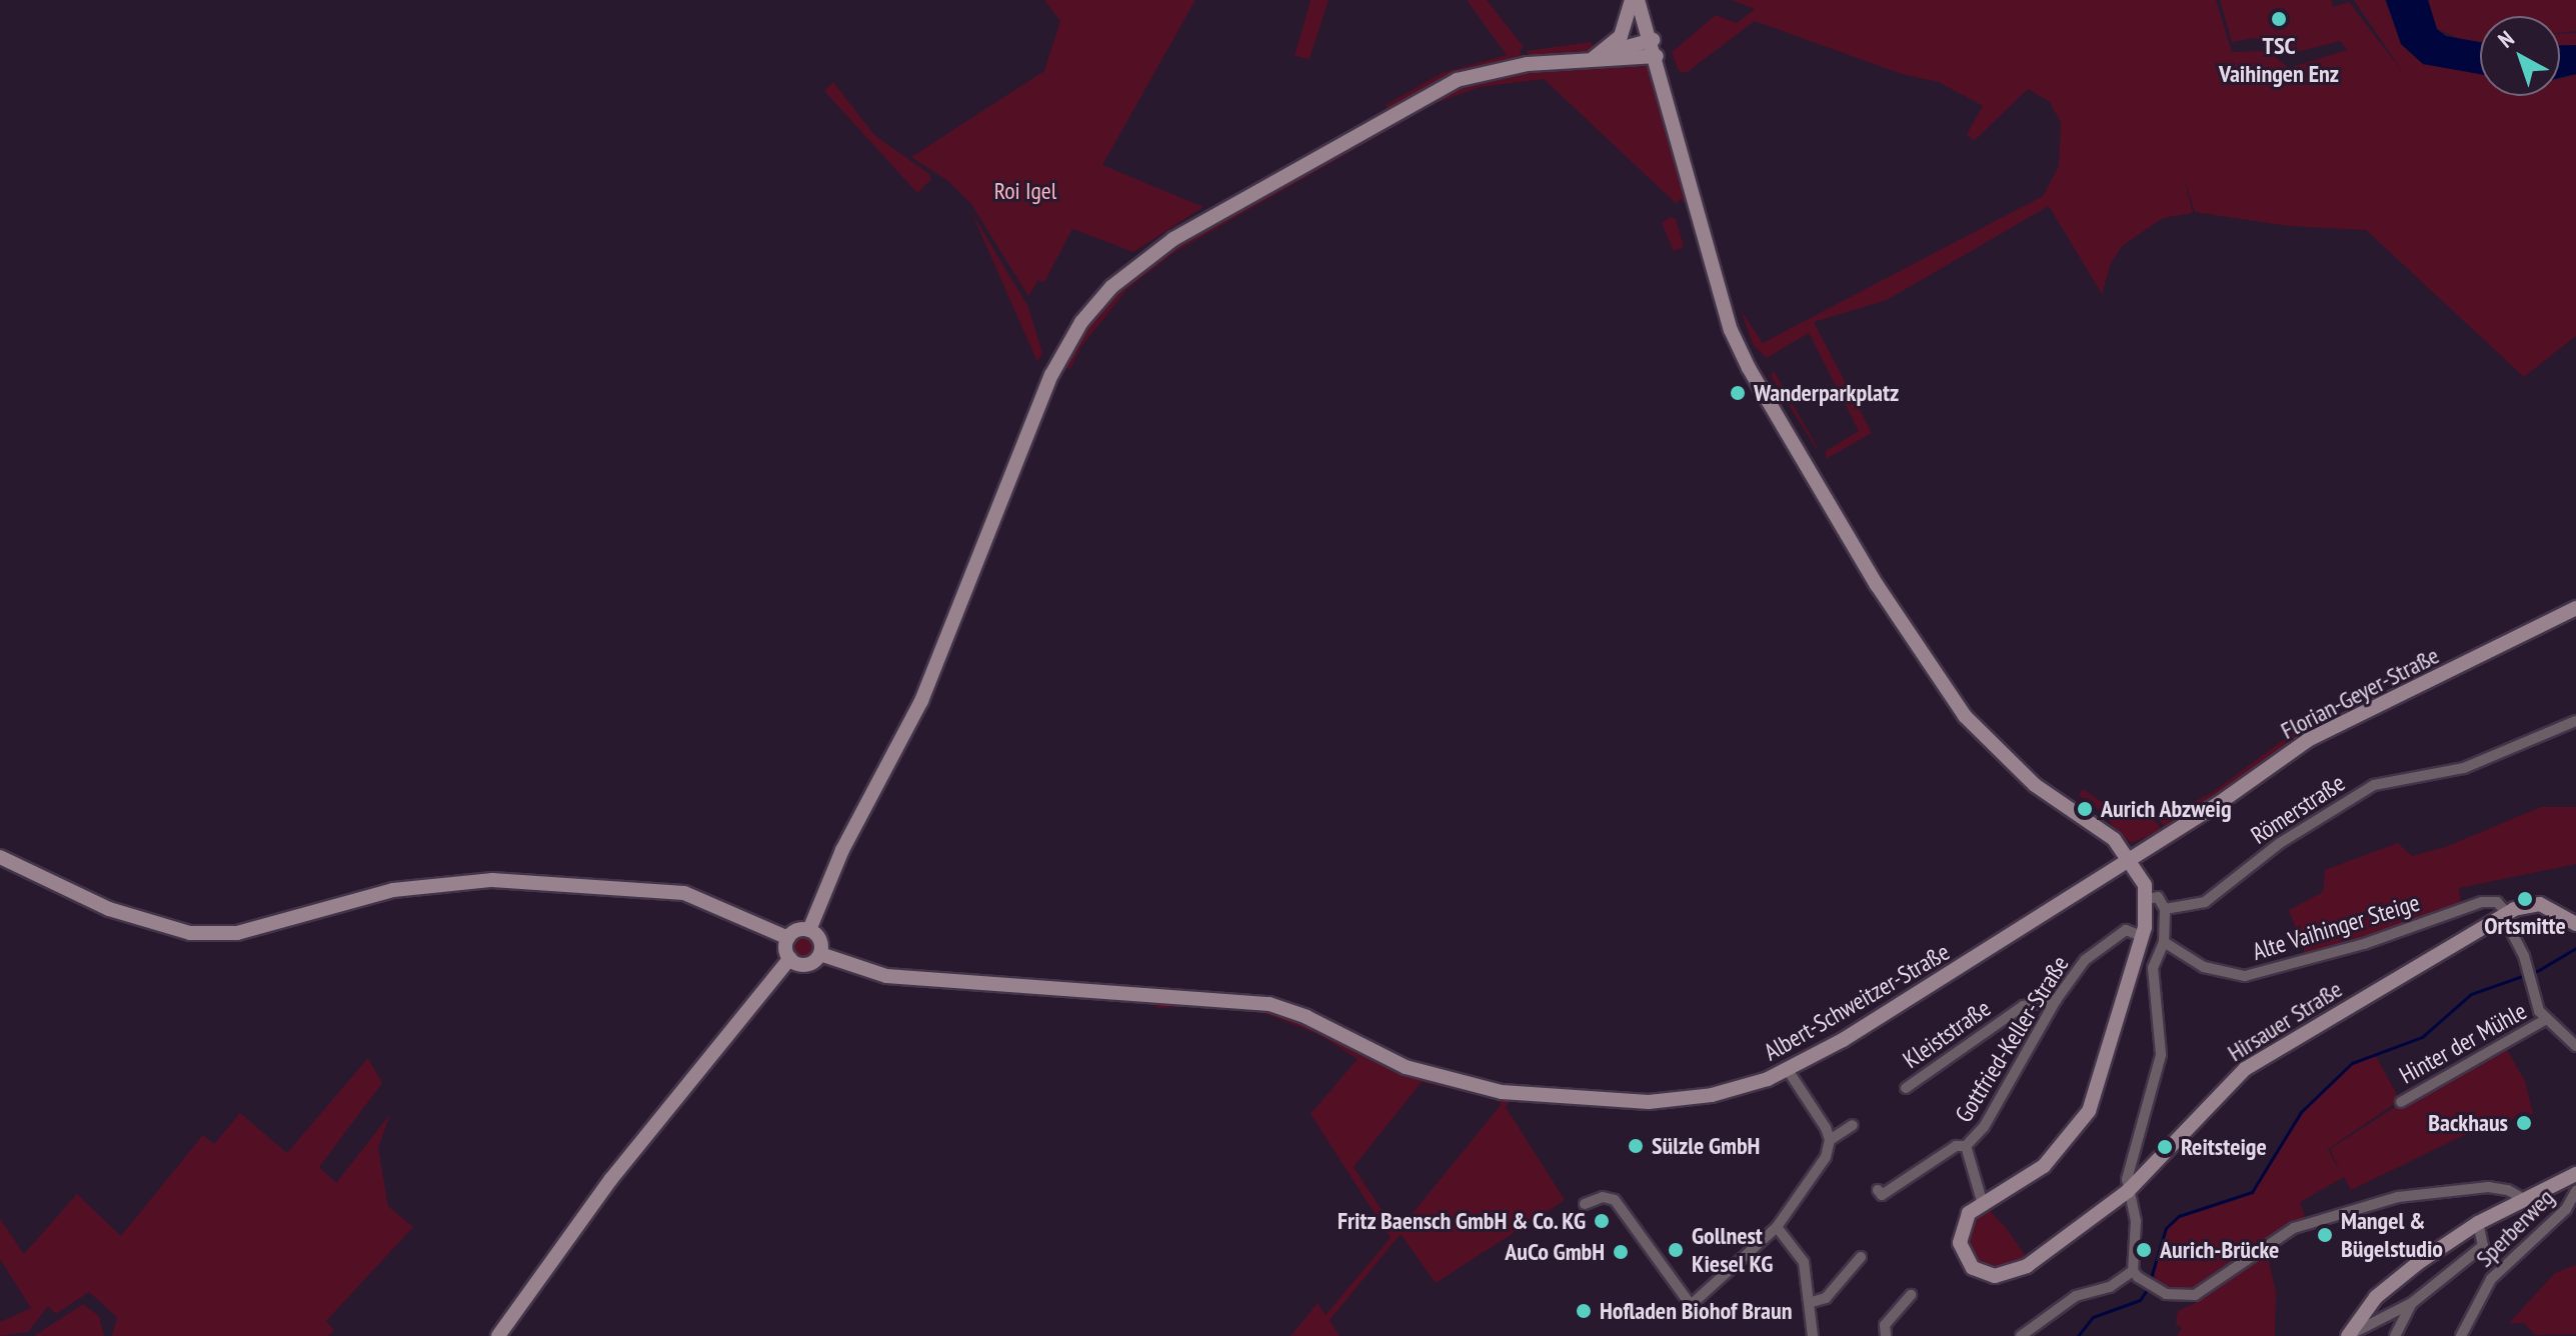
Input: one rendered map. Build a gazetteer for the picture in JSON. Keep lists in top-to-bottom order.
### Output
{
  "streets": {
    "main road": ["Florian-Geyer-Straße", "Albert-Schweitzer-Straße", "Hirsauer Straße"],
    "street": [
      "Römerstraße",
      "Alte Vaihinger Steige",
      "Kleiststraße",
      "Gottfried-Keller-Straße",
      "Hinter der Mühle",
      "Sperberweg"
    ]
  },
  "crossings": [
    ["Florian-Geyer-Straße", "Albert-Schweitzer-Straße"],
    ["Florian-Geyer-Straße", "Hirsauer Straße"],
    ["Alte Vaihinger Steige", "Hirsauer Straße"],
    ["Albert-Schweitzer-Straße", "Hirsauer Straße"],
    ["Hirsauer Straße", "Gottfried-Keller-Straße"],
    ["Kleiststraße", "Gottfried-Keller-Straße"]
  ],
  "parks": ["Roi Igel"],
  "places": [
    "TSC Vaihingen Enz",
    "Wanderparkplatz",
    "Aurich Abzweig",
    "Ortsmitte",
    "Backhaus",
    "Sülzle GmbH",
    "Reitsteige",
    "Fritz Baensch GmbH & Co. KG",
    "Mangel & Bügelstudio",
    "Gollnest Kiesel KG",
    "Aurich-Brücke",
    "AuCo GmbH",
    "Hofladen Biohof Braun"
  ],
  "north": "top left"
}
